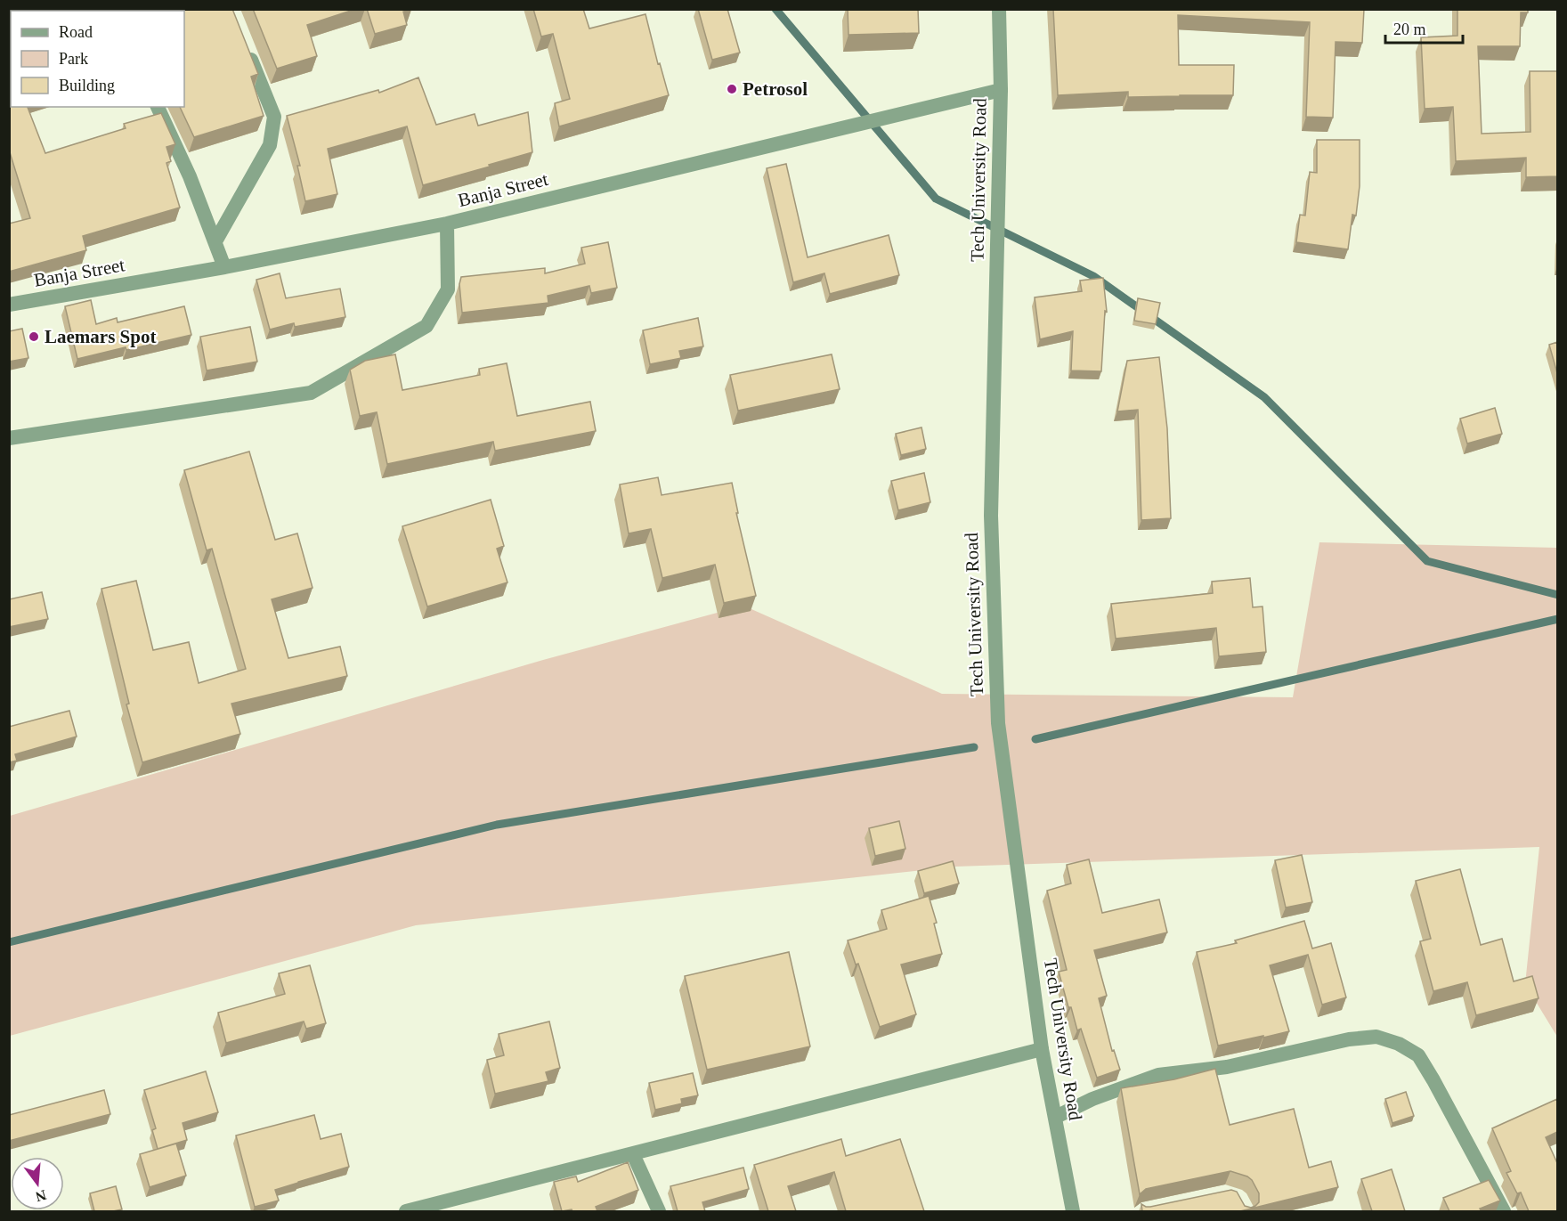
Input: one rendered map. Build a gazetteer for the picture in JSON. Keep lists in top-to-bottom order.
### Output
{
  "streets": {
    "street": ["Tech University Road", "Banja Street"]
  },
  "crossings": [
    ["Tech University Road", "Banja Street"]
  ],
  "places": ["Petrosol", "Laemars Spot"],
  "legend": ["Road", "Park", "Building"],
  "scale_bar": "20 m",
  "north": "bottom"
}
